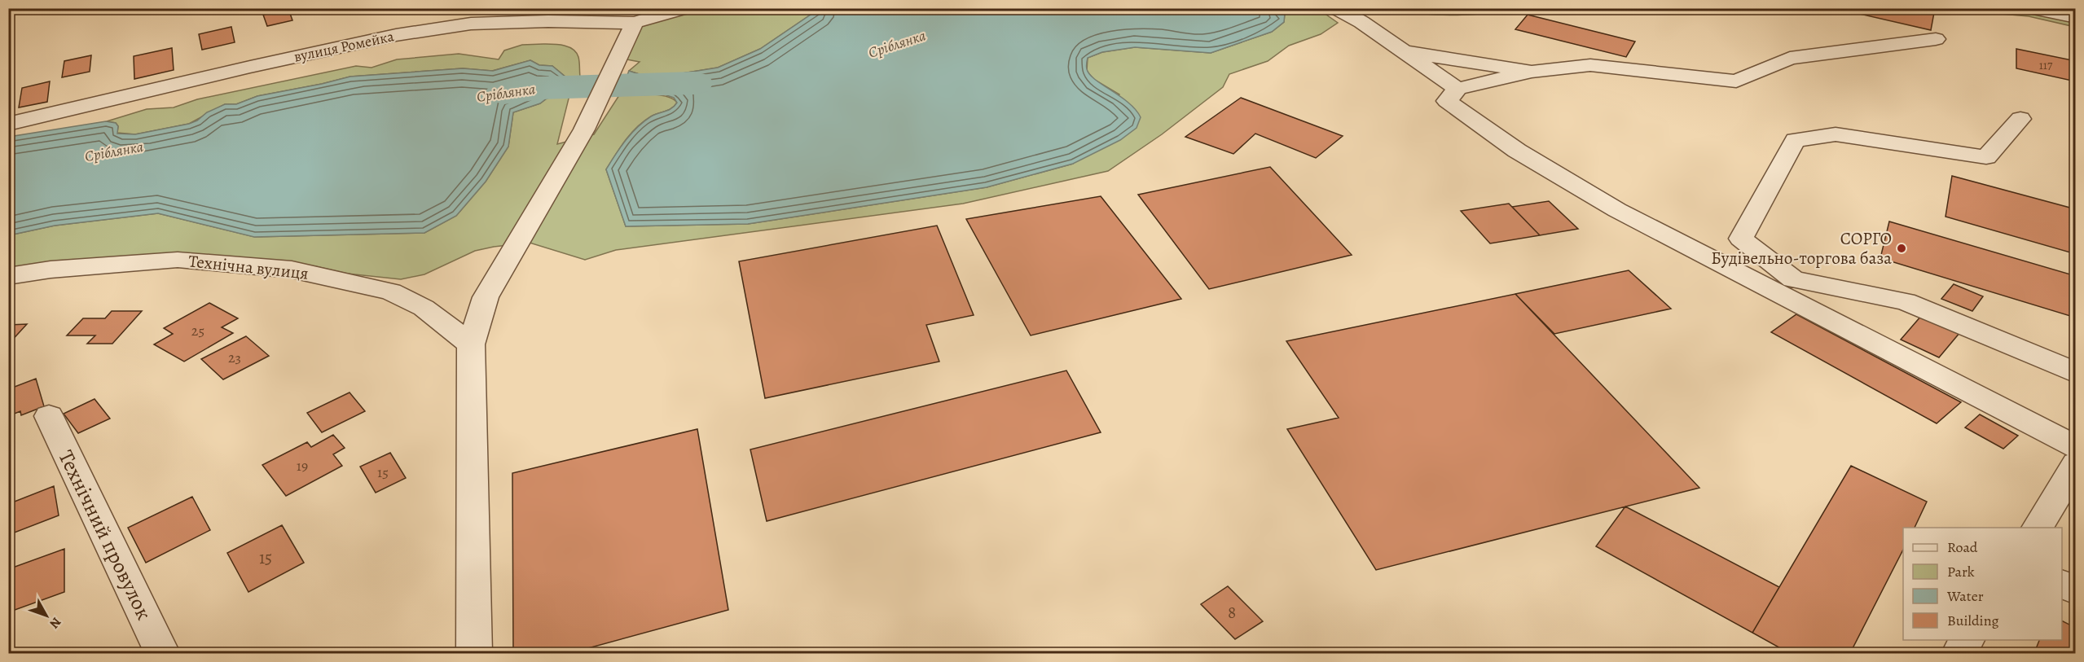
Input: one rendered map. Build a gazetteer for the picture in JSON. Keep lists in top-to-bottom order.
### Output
{
  "streets": {
    "street": ["вулиця Ромейка", "Технічна вулиця", "Технічний провулок"]
  },
  "water": ["Сріблянка"],
  "places": ["СОРГО Будівельно-торгова база"],
  "house_numbers": [
    "117",
    "25",
    "23",
    "19",
    "15",
    "15",
    "8"
  ],
  "legend": [
    "Road",
    "Park",
    "Water",
    "Building"
  ],
  "north": "bottom right"
}
